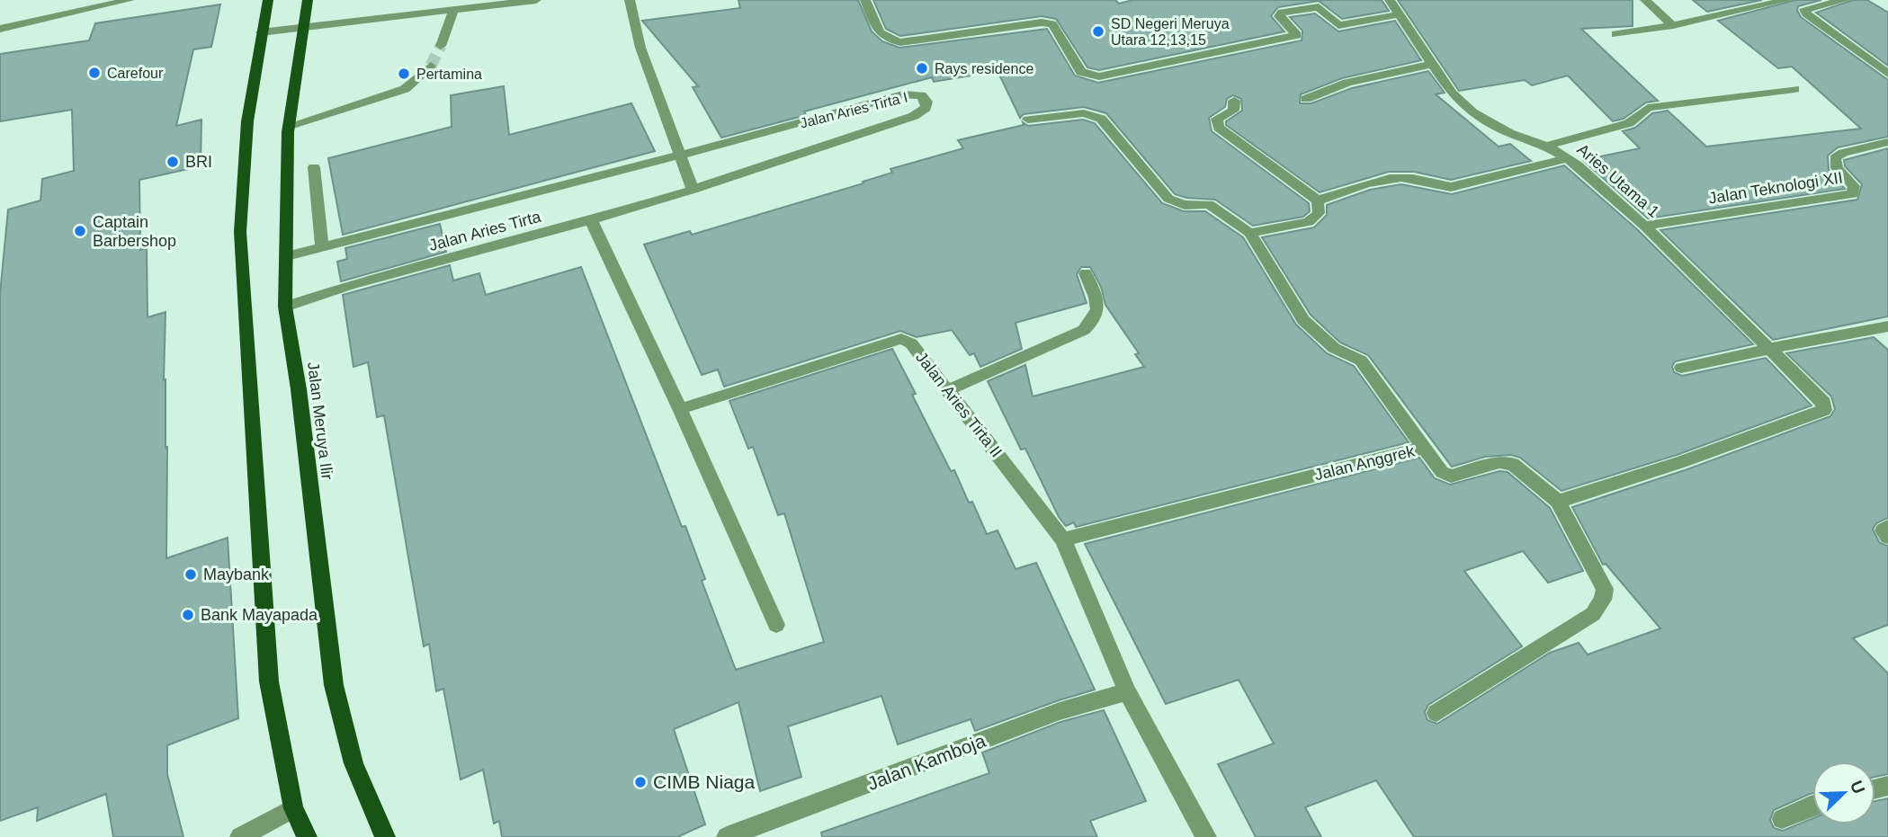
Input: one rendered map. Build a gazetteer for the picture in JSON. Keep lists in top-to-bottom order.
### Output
{
  "streets": {
    "main road": ["Jalan Meruya Ilir"],
    "street": [
      "Jalan Aries Tirta I",
      "Aries Utama 1",
      "Jalan Teknologi XII",
      "Jalan Aries Tirta",
      "Jalan Aries Tirta II",
      "Jalan Anggrek",
      "Jalan Kamboja"
    ]
  },
  "crossings": [
    ["Jalan Aries Tirta I", "Jalan Aries Tirta"],
    ["Aries Utama 1", "Jalan Teknologi XII"],
    ["Jalan Aries Tirta", "Jalan Meruya Ilir"],
    ["Jalan Aries Tirta II", "Jalan Anggrek"]
  ],
  "places": [
    "SD Negeri Meruya Utara 12,13,15",
    "Rays residence",
    "Carefour",
    "Pertamina",
    "BRI",
    "Captain Barbershop",
    "Maybank",
    "Bank Mayapada",
    "CIMB Niaga"
  ],
  "north": "top right"
}
